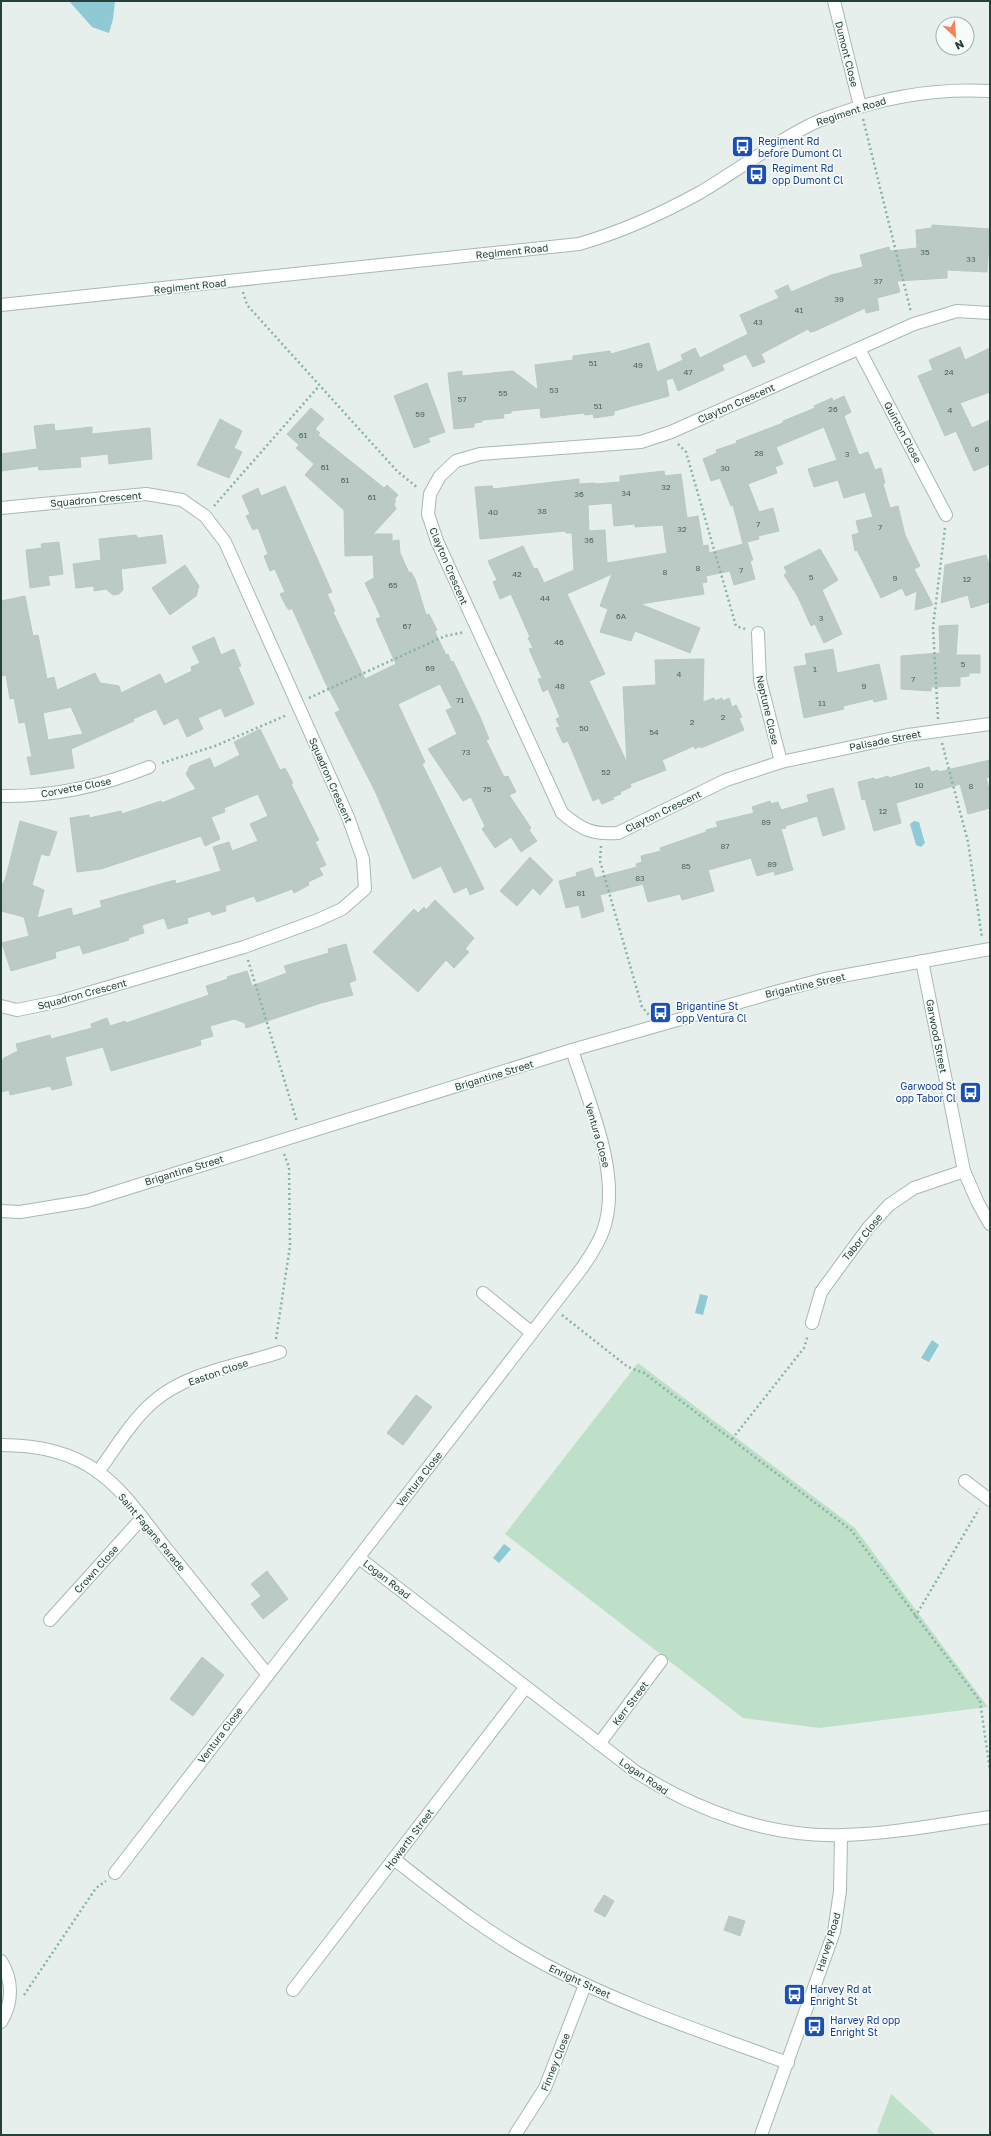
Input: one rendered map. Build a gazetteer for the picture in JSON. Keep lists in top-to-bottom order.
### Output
{
  "streets": {
    "street": [
      "Dumont Close",
      "Regiment Road",
      "Clayton Crescent",
      "Quinton Close",
      "Squadron Crescent",
      "Neptune Close",
      "Palisade Street",
      "Corvette Close",
      "Brigantine Street",
      "Garwood Street",
      "Ventura Close",
      "Tabor Close",
      "Easton Close",
      "Saint Fagans Parade",
      "Crown Close",
      "Logan Road",
      "Kerr Street",
      "Howarth Street",
      "Harvey Road",
      "Enright Street",
      "Finney Close"
    ]
  },
  "crossings": [
    ["Dumont Close", "Regiment Road"],
    ["Clayton Crescent", "Quinton Close"],
    ["Clayton Crescent", "Neptune Close"],
    ["Clayton Crescent", "Palisade Street"],
    ["Neptune Close", "Palisade Street"],
    ["Brigantine Street", "Garwood Street"],
    ["Brigantine Street", "Ventura Close"],
    ["Garwood Street", "Tabor Close"],
    ["Ventura Close", "Saint Fagans Parade"],
    ["Ventura Close", "Logan Road"],
    ["Easton Close", "Saint Fagans Parade"],
    ["Saint Fagans Parade", "Crown Close"],
    ["Logan Road", "Kerr Street"],
    ["Logan Road", "Howarth Street"],
    ["Logan Road", "Harvey Road"],
    ["Howarth Street", "Enright Street"],
    ["Harvey Road", "Enright Street"],
    ["Enright Street", "Finney Close"]
  ],
  "places": {
    "bus stop": [
      "Regiment Rd before Dumont Cl",
      "Regiment Rd opp Dumont Cl",
      "Brigantine St opp Ventura Cl",
      "Garwood St opp Tabor Cl",
      "Harvey Rd at Enright St",
      "Harvey Rd opp Enright St"
    ]
  },
  "house_numbers": [
    "35",
    "33",
    "37",
    "39",
    "41",
    "43",
    "51",
    "49",
    "47",
    "24",
    "53",
    "55",
    "57",
    "51",
    "26",
    "4",
    "59",
    "61",
    "6",
    "28",
    "3",
    "61",
    "30",
    "61",
    "32",
    "34",
    "36",
    "61",
    "38",
    "40",
    "7",
    "7",
    "32",
    "36",
    "8",
    "7",
    "8",
    "42",
    "5",
    "9",
    "12",
    "65",
    "44",
    "6A",
    "3",
    "67",
    "46",
    "5",
    "69",
    "1",
    "4",
    "7",
    "48",
    "9",
    "71",
    "11",
    "2",
    "2",
    "50",
    "54",
    "73",
    "52",
    "10",
    "8",
    "75",
    "12",
    "89",
    "87",
    "89",
    "85",
    "83",
    "81"
  ],
  "north": "bottom right"
}
